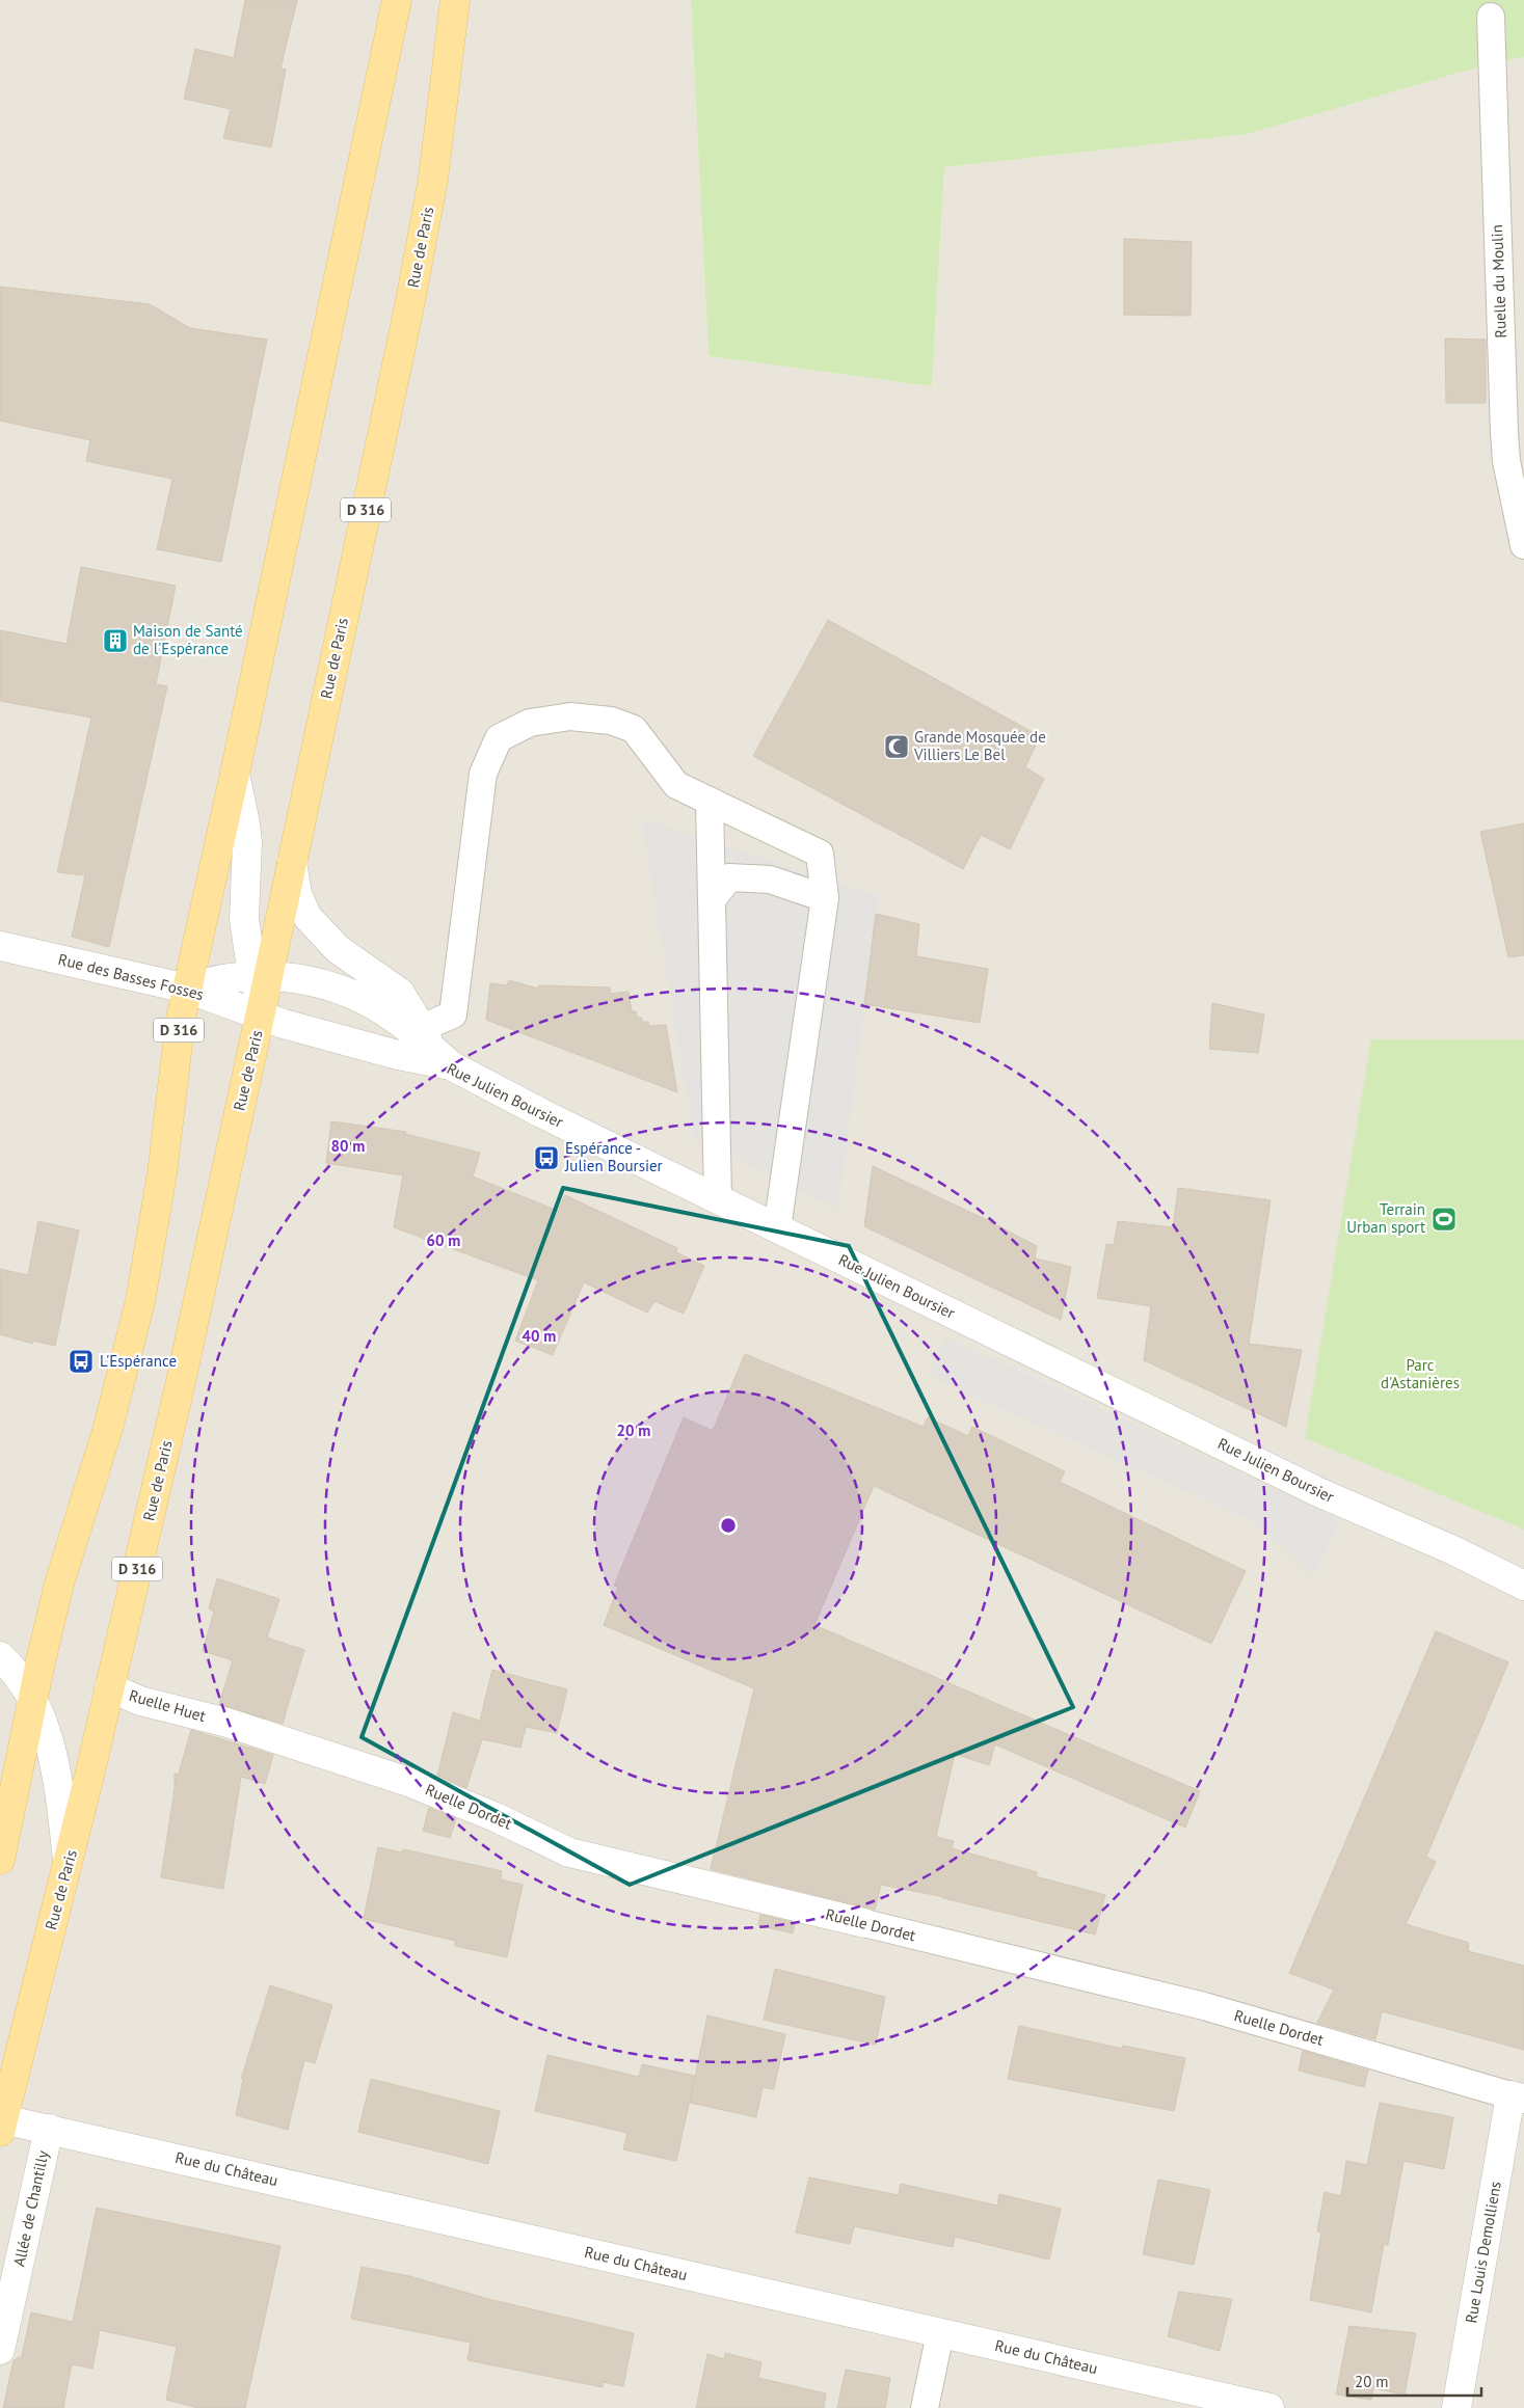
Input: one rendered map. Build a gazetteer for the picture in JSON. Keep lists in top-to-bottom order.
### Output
{
  "streets": {
    "main road": ["Rue de Paris", "D 316"],
    "street": [
      "Rue des Basses Fosses",
      "Rue Julien Boursier",
      "Ruelle Huet",
      "Ruelle Dordet",
      "Rue du Château",
      "Allée de Chantilly",
      "Rue Louis Demolliens"
    ],
    "lane": ["Ruelle du Moulin"]
  },
  "crossings": [
    ["Rue de Paris", "Rue des Basses Fosses"],
    ["Rue de Paris", "Rue Julien Boursier"],
    ["Rue de Paris", "Ruelle Huet"],
    ["Rue de Paris", "Rue du Château"],
    ["D 316", "Rue des Basses Fosses"],
    ["Rue des Basses Fosses", "Rue Julien Boursier"],
    ["Ruelle Huet", "Ruelle Dordet"],
    ["Ruelle Dordet", "Rue Louis Demolliens"],
    ["Rue du Château", "Allée de Chantilly"]
  ],
  "parks": ["Parc d'Astanières"],
  "places": {
    "building": ["Maison de Santé de l'Espérance"],
    "mosque": ["Grande Mosquée de Villiers Le Bel"],
    "bus stop": ["Espérance - Julien Boursier", "L'Espérance"],
    "sports": ["Terrain Urban sport"]
  },
  "scale_bar": "20 m",
  "rings": [
    "80 m",
    "60 m",
    "40 m",
    "20 m"
  ]
}
